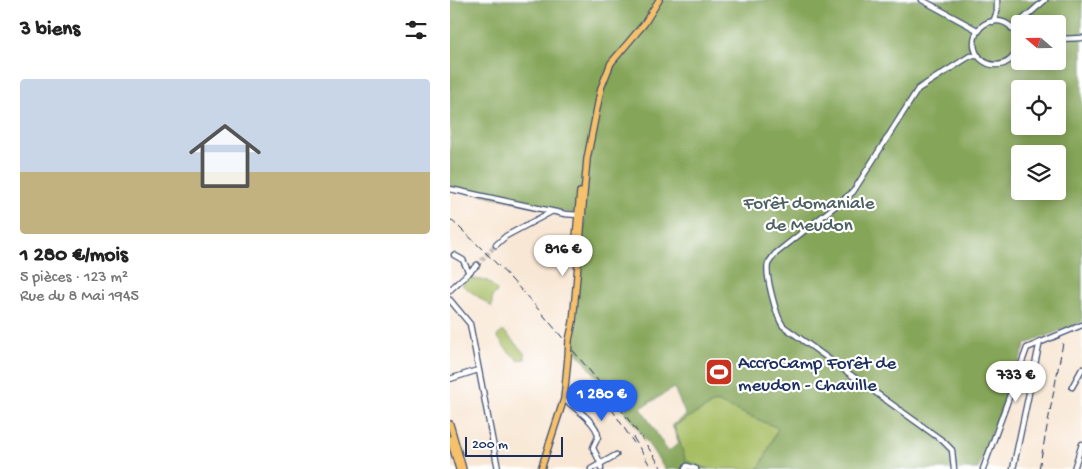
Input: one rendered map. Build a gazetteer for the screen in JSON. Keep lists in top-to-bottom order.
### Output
{
  "parks": ["Forêt domaniale de Meudon"],
  "places": {
    "sports": ["AccroCamp Forêt de meudon - Chaville"]
  },
  "scale_bar": "200 m",
  "north": "left",
  "page": {
    "heading": "3 biens",
    "list": [
      {
        "name": "1 280 €/mois",
        "note": "5 pièces · 123 m² · Rue du 8 Mai 1945"
      }
    ],
    "price": ["816 €", "733 €", "1 280 €"],
    "scale": "200 m"
  }
}
